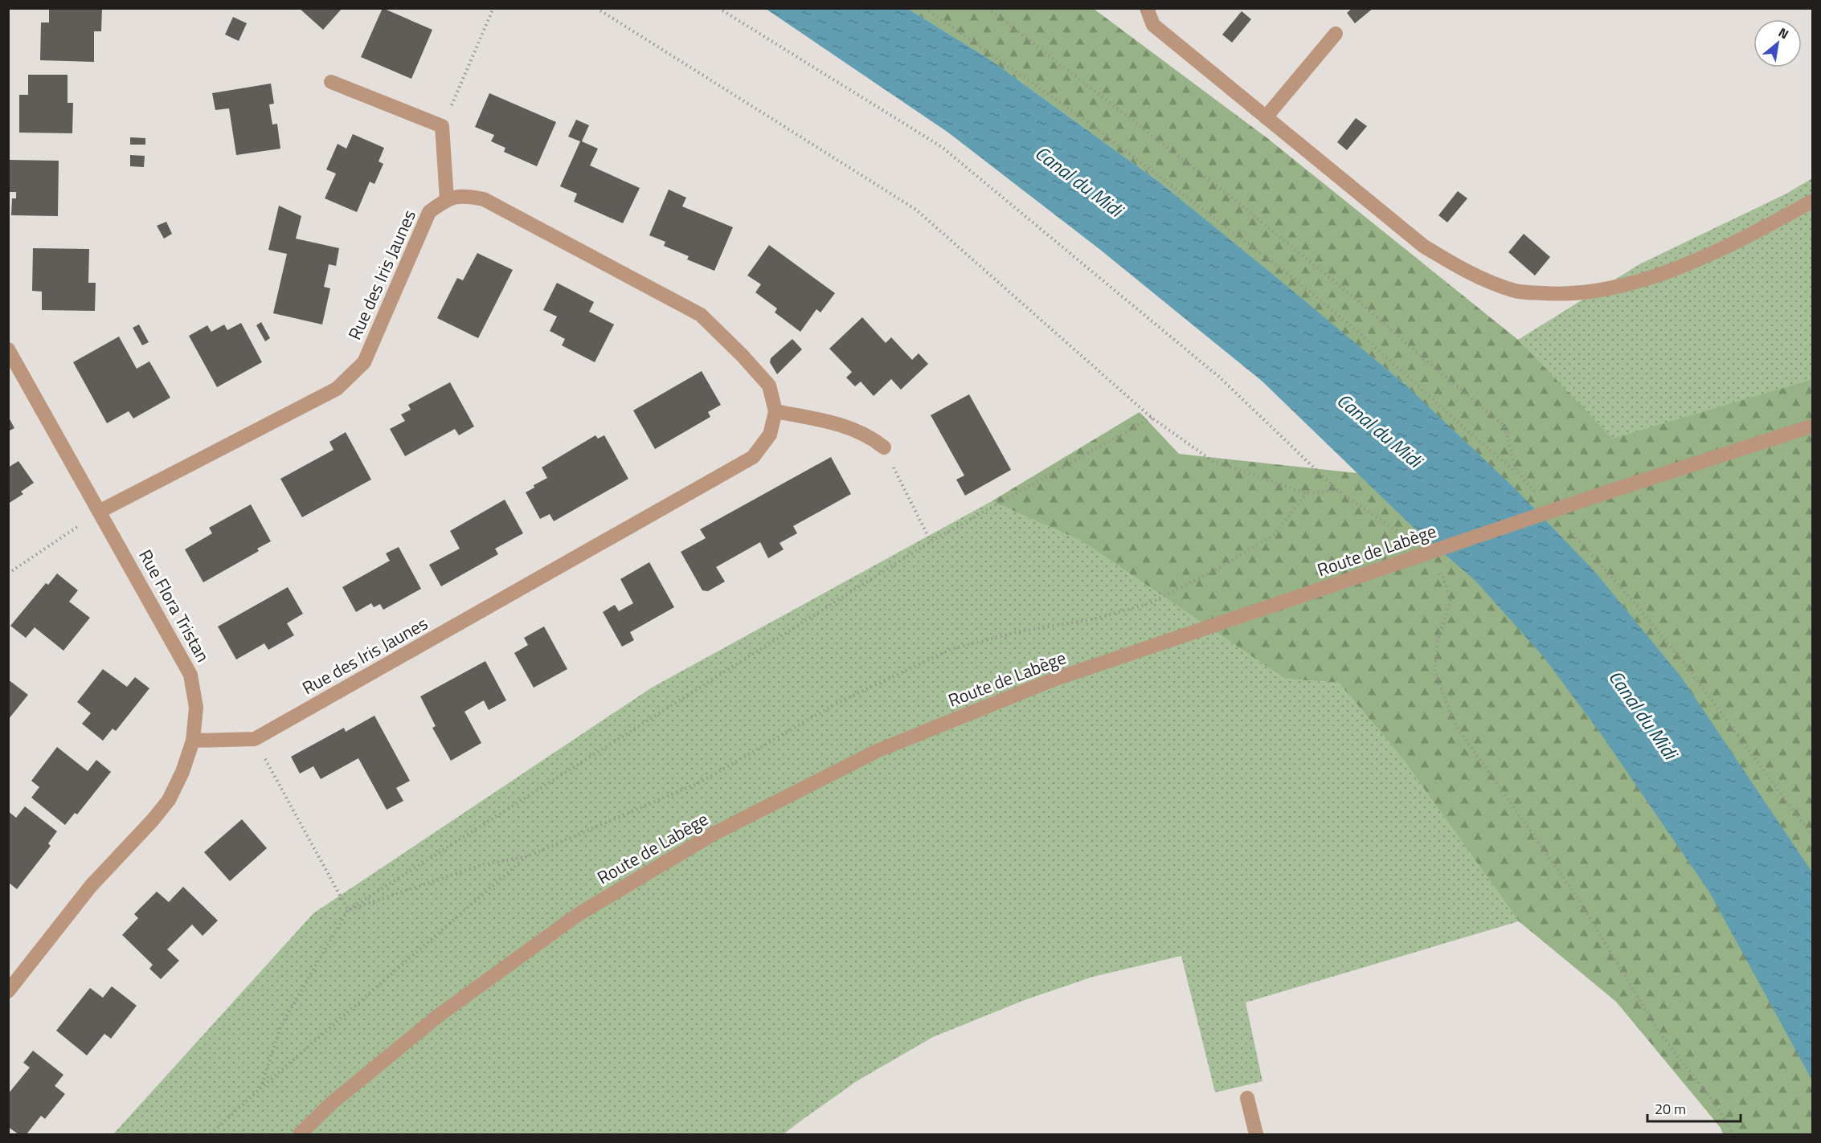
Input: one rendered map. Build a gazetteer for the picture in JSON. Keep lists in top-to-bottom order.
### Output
{
  "streets": {
    "street": ["Rue des Iris Jaunes", "Route de Labège", "Rue Flora Tristan"]
  },
  "crossings": [
    ["Rue des Iris Jaunes", "Rue Flora Tristan"]
  ],
  "water": ["Canal du Midi"],
  "scale_bar": "20 m",
  "north": "top right"
}
